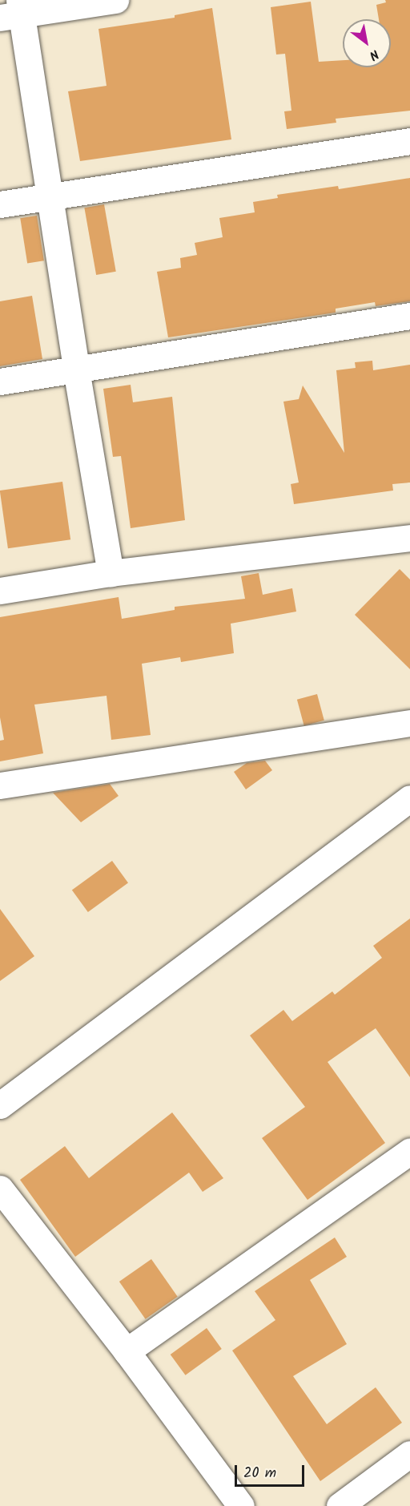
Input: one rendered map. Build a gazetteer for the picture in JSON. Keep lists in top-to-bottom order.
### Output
{
  "scale_bar": "20 m",
  "north": "bottom right"
}
